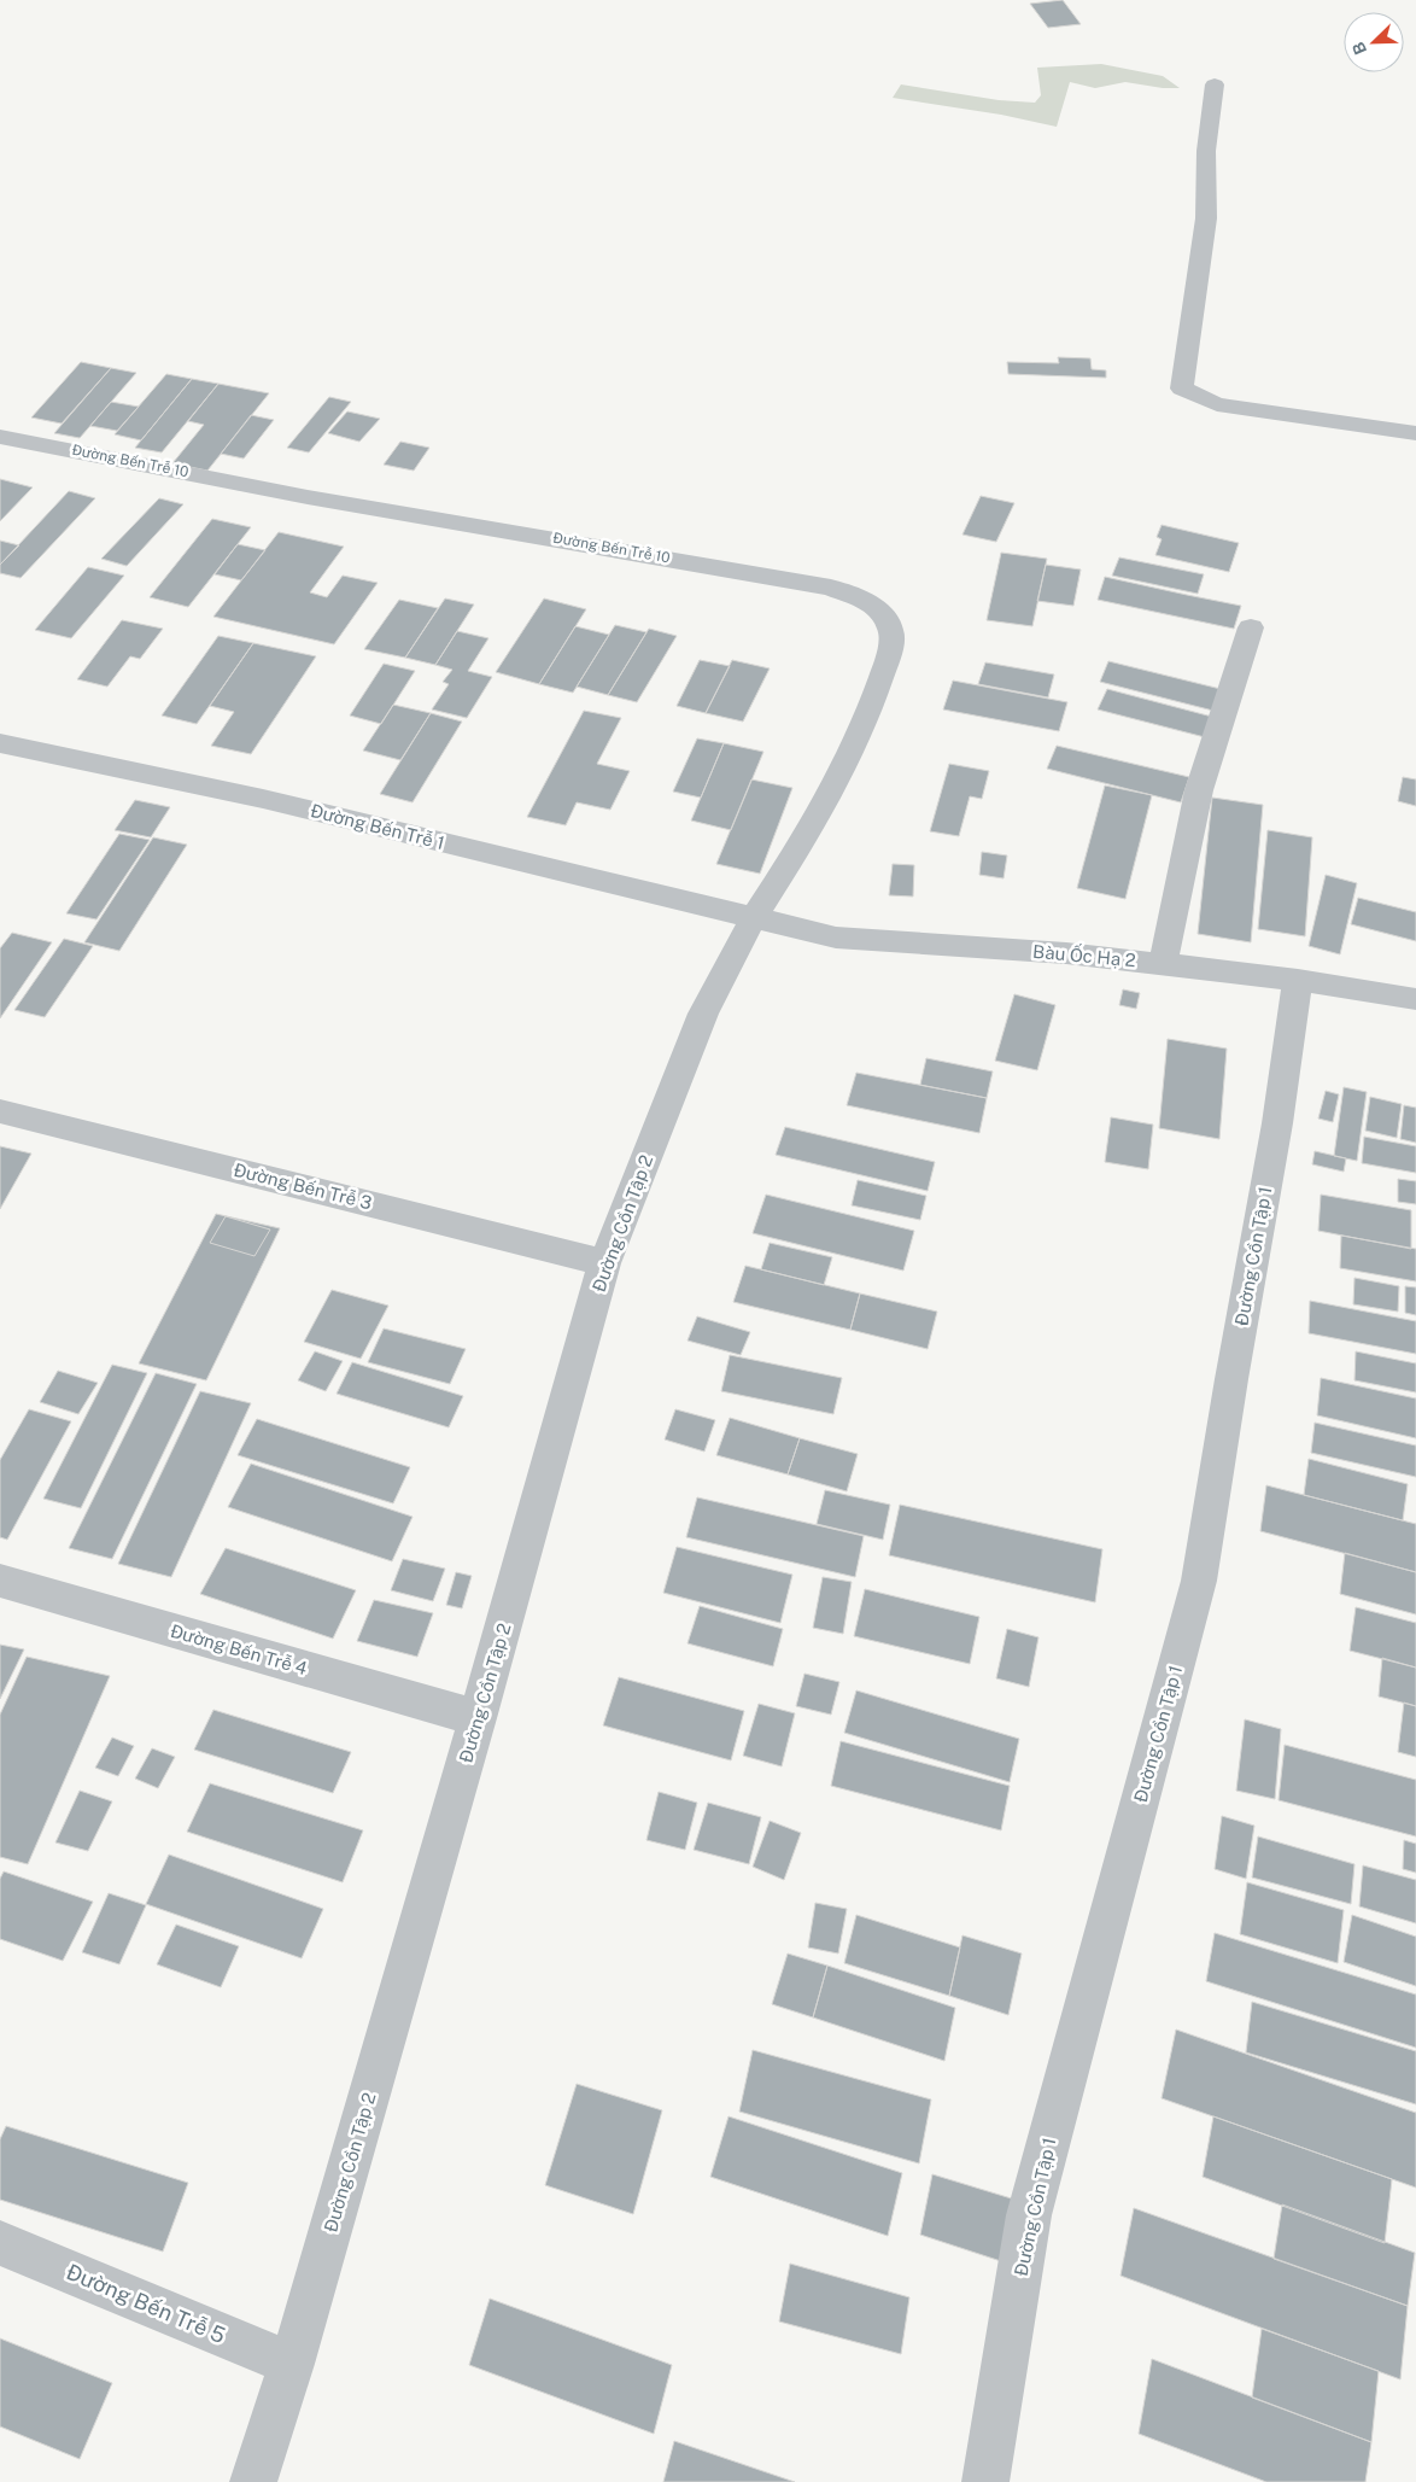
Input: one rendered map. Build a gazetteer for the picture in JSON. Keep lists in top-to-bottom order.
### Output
{
  "streets": {
    "street": [
      "Đường Bến Trễ 10",
      "Đường Bến Trễ 1",
      "Bàu Ốc Hạ 2",
      "Đường Bến Trễ 3",
      "Đường Cồn Tập 2",
      "Đường Cồn Tập 1",
      "Đường Bến Trễ 4",
      "Đường Bến Trễ 5"
    ]
  },
  "crossings": [
    ["Đường Bến Trễ 10", "Đường Bến Trễ 1"],
    ["Đường Bến Trễ 10", "Bàu Ốc Hạ 2"],
    ["Đường Bến Trễ 10", "Đường Cồn Tập 2"],
    ["Đường Bến Trễ 1", "Bàu Ốc Hạ 2"],
    ["Đường Bến Trễ 1", "Đường Cồn Tập 2"],
    ["Bàu Ốc Hạ 2", "Đường Cồn Tập 2"],
    ["Bàu Ốc Hạ 2", "Đường Cồn Tập 1"],
    ["Đường Bến Trễ 3", "Đường Cồn Tập 2"],
    ["Đường Cồn Tập 2", "Đường Bến Trễ 4"],
    ["Đường Cồn Tập 2", "Đường Bến Trễ 5"]
  ],
  "north": "bottom left"
}
